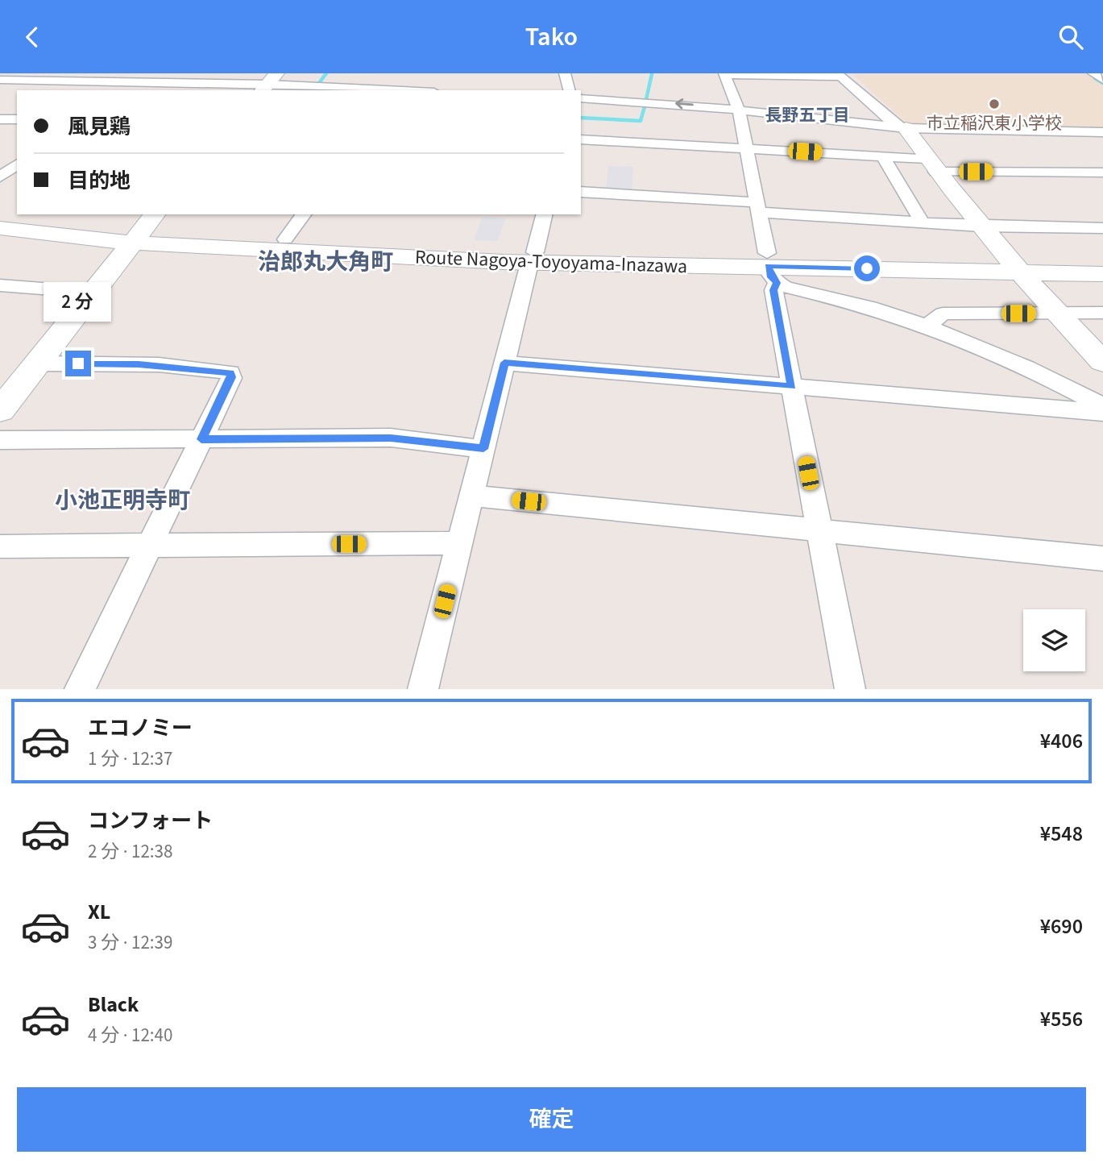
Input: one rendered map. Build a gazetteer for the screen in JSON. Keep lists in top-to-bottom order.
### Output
{
  "streets": {
    "main road": ["Route Nagoya-Toyoyama-Inazawa"]
  },
  "districts": ["長野五丁目", "治郎丸大角町", "小池正明寺町"],
  "places": ["市立稲沢東小学校"],
  "page": {
    "header": "Tako",
    "banner": ["風見鶏", "目的地"],
    "bubble": "2 分",
    "list": [
      {
        "name": "エコノミー",
        "note": "1 分 · 12:37",
        "value": "¥406"
      },
      {
        "name": "コンフォート",
        "note": "2 分 · 12:38",
        "value": "¥548"
      },
      {
        "name": "XL",
        "note": "3 分 · 12:39",
        "value": "¥690"
      },
      {
        "name": "Black",
        "note": "4 分 · 12:40",
        "value": "¥556"
      }
    ],
    "buttons": "確定"
  }
}
